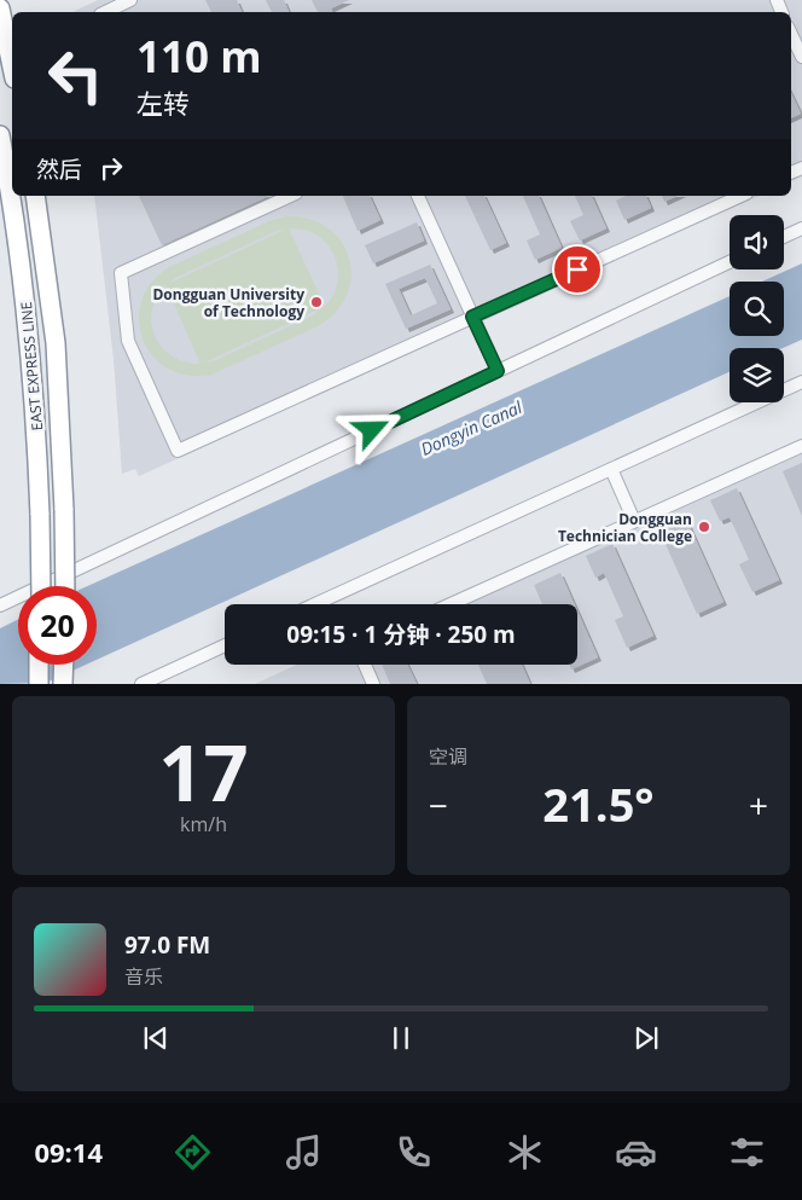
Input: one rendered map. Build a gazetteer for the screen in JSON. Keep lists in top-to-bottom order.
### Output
{
  "streets": {
    "highway": ["EAST EXPRESS LINE"]
  },
  "water": ["Dongyin Canal"],
  "places": ["Dongguan University of Technology", "Dongguan Technician College"],
  "page": {
    "turn": ["110 m", "左转"],
    "then": "然后",
    "limit": "20",
    "trip": "09:15 · 1 分钟 · 250 m",
    "tile": [
      ["17", "km/h"],
      "空调"
    ],
    "heat": ["−", "21.5°", "+"],
    "song": ["97.0 FM", "音乐"],
    "tabs": "09:14"
  }
}
